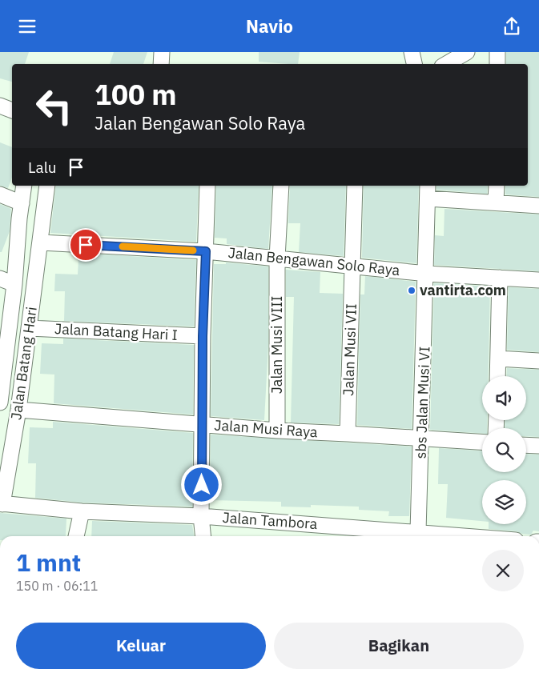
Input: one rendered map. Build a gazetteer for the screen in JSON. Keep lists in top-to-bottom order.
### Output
{
  "streets": {
    "street": [
      "Jalan Bengawan Solo Raya",
      "Jalan Batang Hari I",
      "Jalan Musi VIII",
      "Jalan Musi VII",
      "Jalan Batang Hari",
      "sbs Jalan Musi VI",
      "Jalan Musi Raya",
      "Jalan Tambora"
    ]
  },
  "crossings": [
    ["Jalan Bengawan Solo Raya", "Jalan Musi VIII"],
    ["Jalan Bengawan Solo Raya", "Jalan Musi VII"],
    ["Jalan Bengawan Solo Raya", "Jalan Batang Hari"],
    ["Jalan Bengawan Solo Raya", "sbs Jalan Musi VI"],
    ["Jalan Batang Hari I", "Jalan Batang Hari"],
    ["Jalan Musi VIII", "Jalan Musi Raya"],
    ["Jalan Musi VII", "Jalan Musi Raya"],
    ["Jalan Batang Hari", "Jalan Musi Raya"],
    ["Jalan Batang Hari", "Jalan Tambora"],
    ["sbs Jalan Musi VI", "Jalan Musi Raya"],
    ["sbs Jalan Musi VI", "Jalan Tambora"]
  ],
  "places": ["vantirta.com"],
  "page": {
    "header": "Navio",
    "turn": ["100 m", "Jalan Bengawan Solo Raya"],
    "then": "Lalu",
    "heading": ["1 mnt", "150 m · 06:11"],
    "buttons": ["Keluar", "Bagikan"]
  }
}
